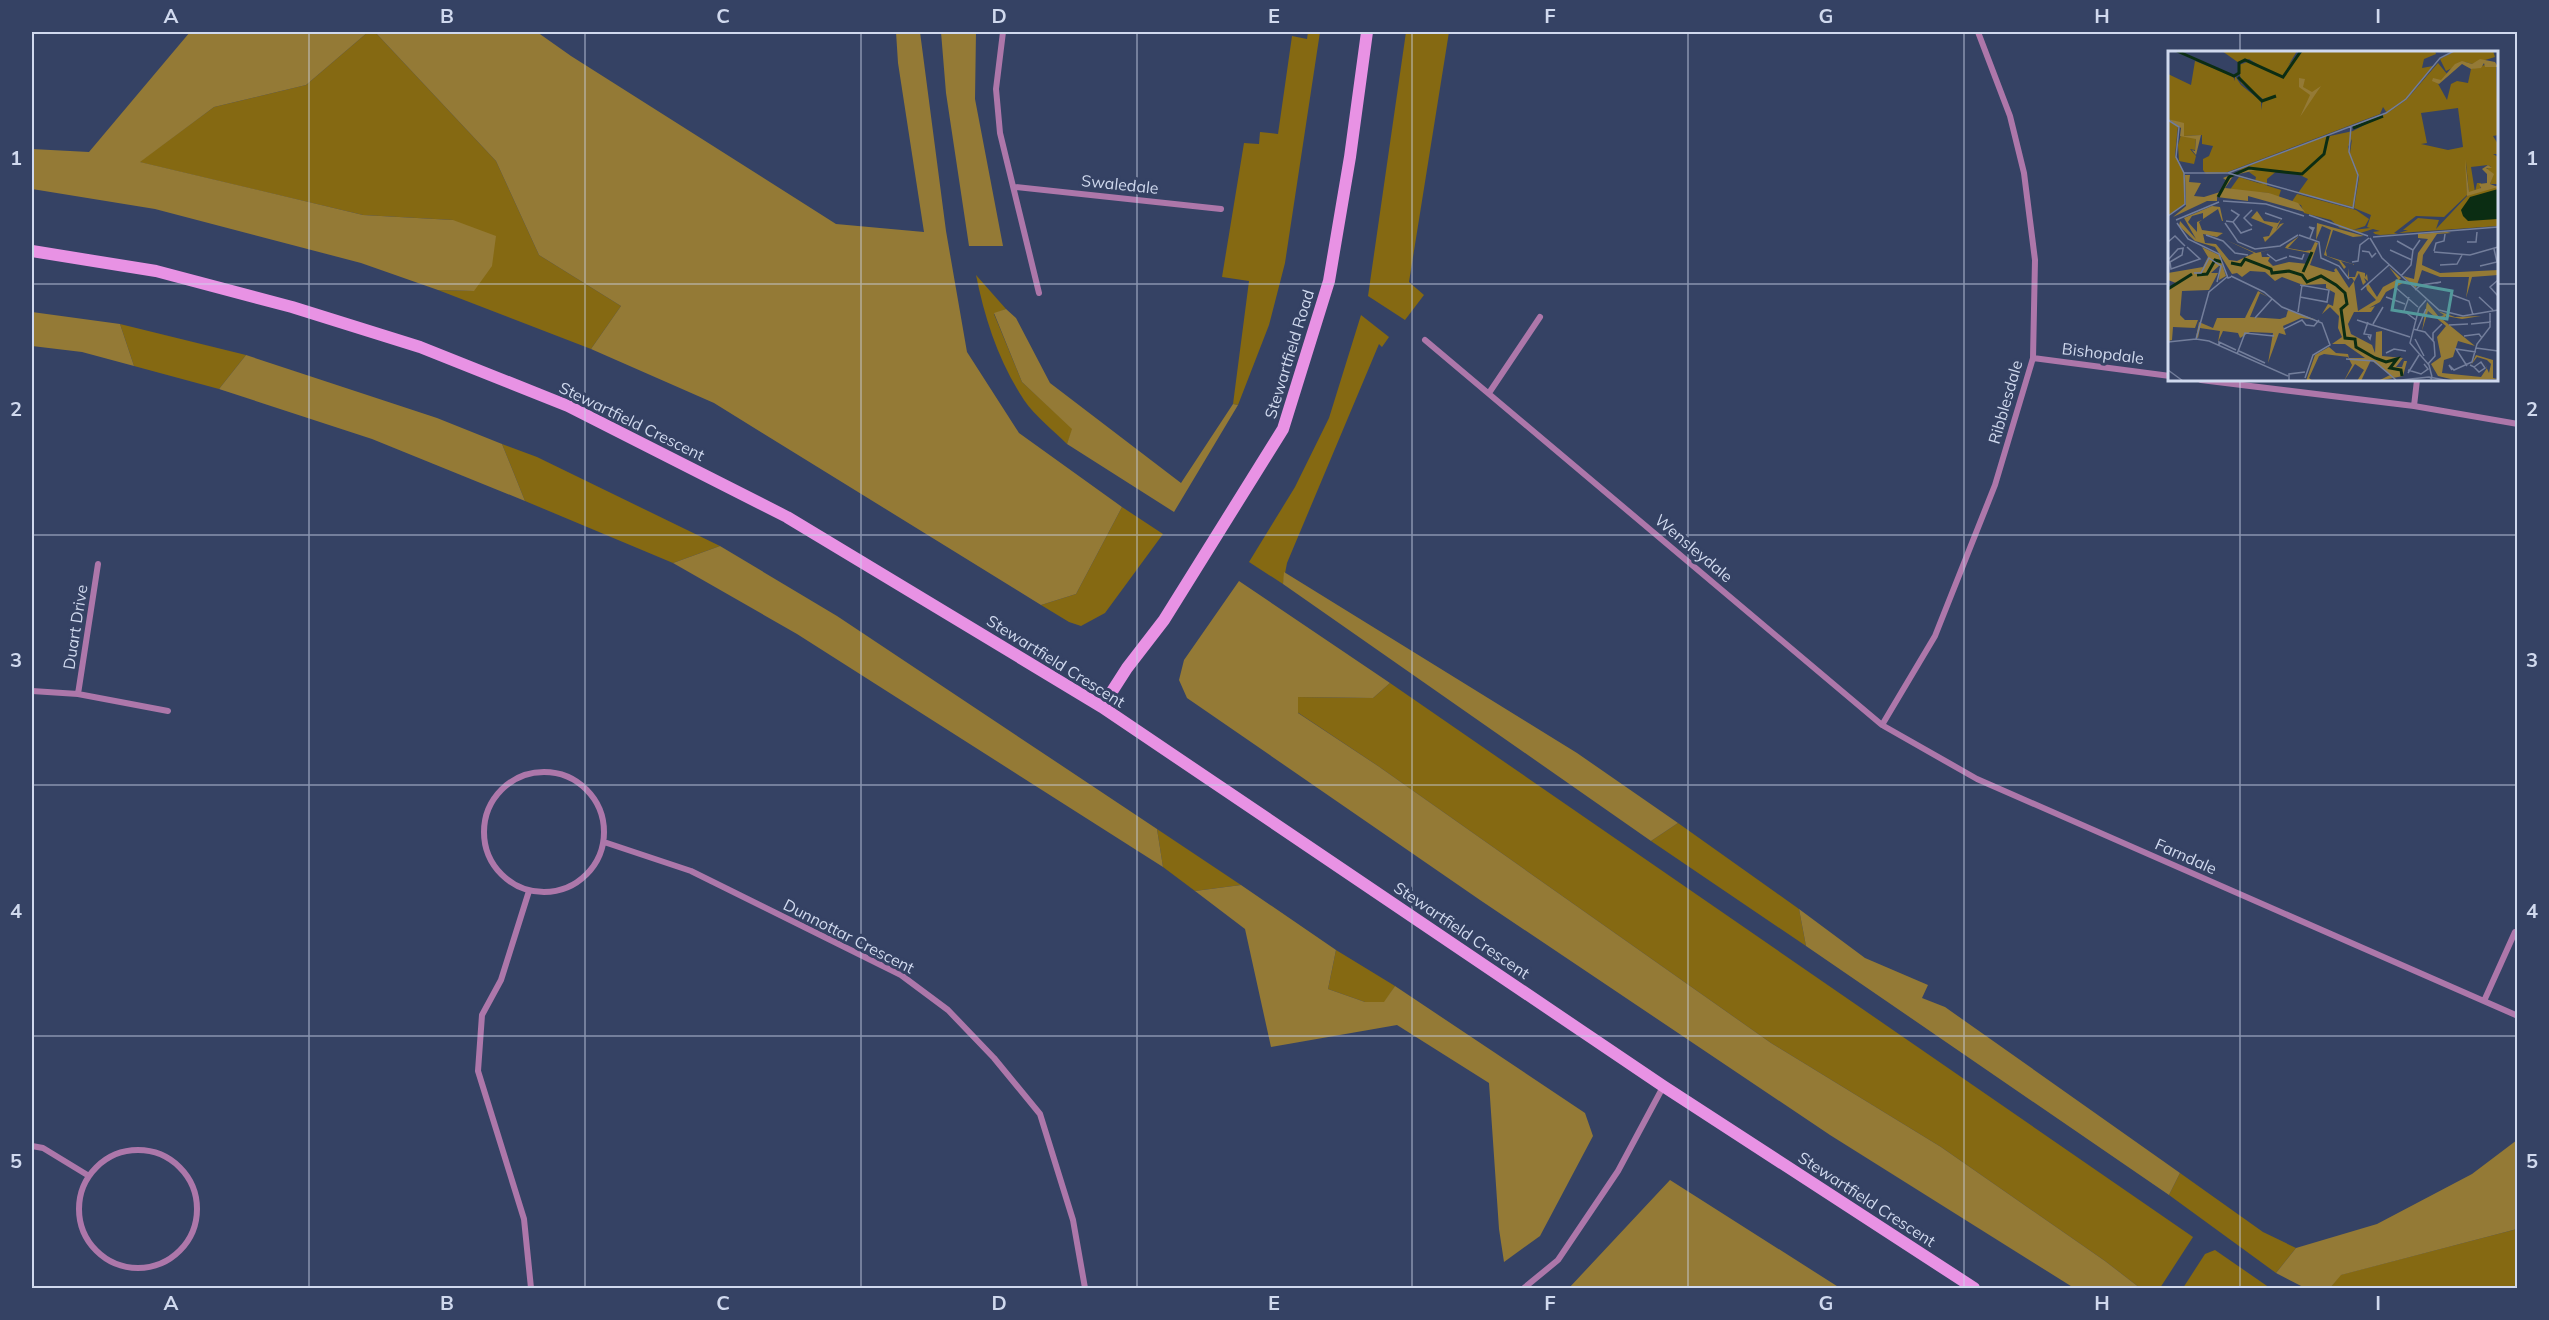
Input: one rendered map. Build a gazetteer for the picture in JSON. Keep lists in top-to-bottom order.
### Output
{
  "streets": {
    "street": [
      "Swaledale",
      "Bishopdale",
      "Stewartfield Road",
      "Ribblesdale",
      "Stewartfield Crescent",
      "Wensleydale",
      "Duart Drive",
      "Farndale",
      "Dunnottar Crescent"
    ]
  },
  "crossings": [
    ["Bishopdale", "Ribblesdale"],
    ["Stewartfield Road", "Stewartfield Crescent"],
    ["Ribblesdale", "Wensleydale"],
    ["Ribblesdale", "Farndale"],
    ["Wensleydale", "Farndale"]
  ],
  "grid": {
    "columns": [
      "A",
      "B",
      "C",
      "D",
      "E",
      "F",
      "G",
      "H",
      "I"
    ],
    "rows": [
      "1",
      "2",
      "3",
      "4",
      "5"
    ]
  }
}
